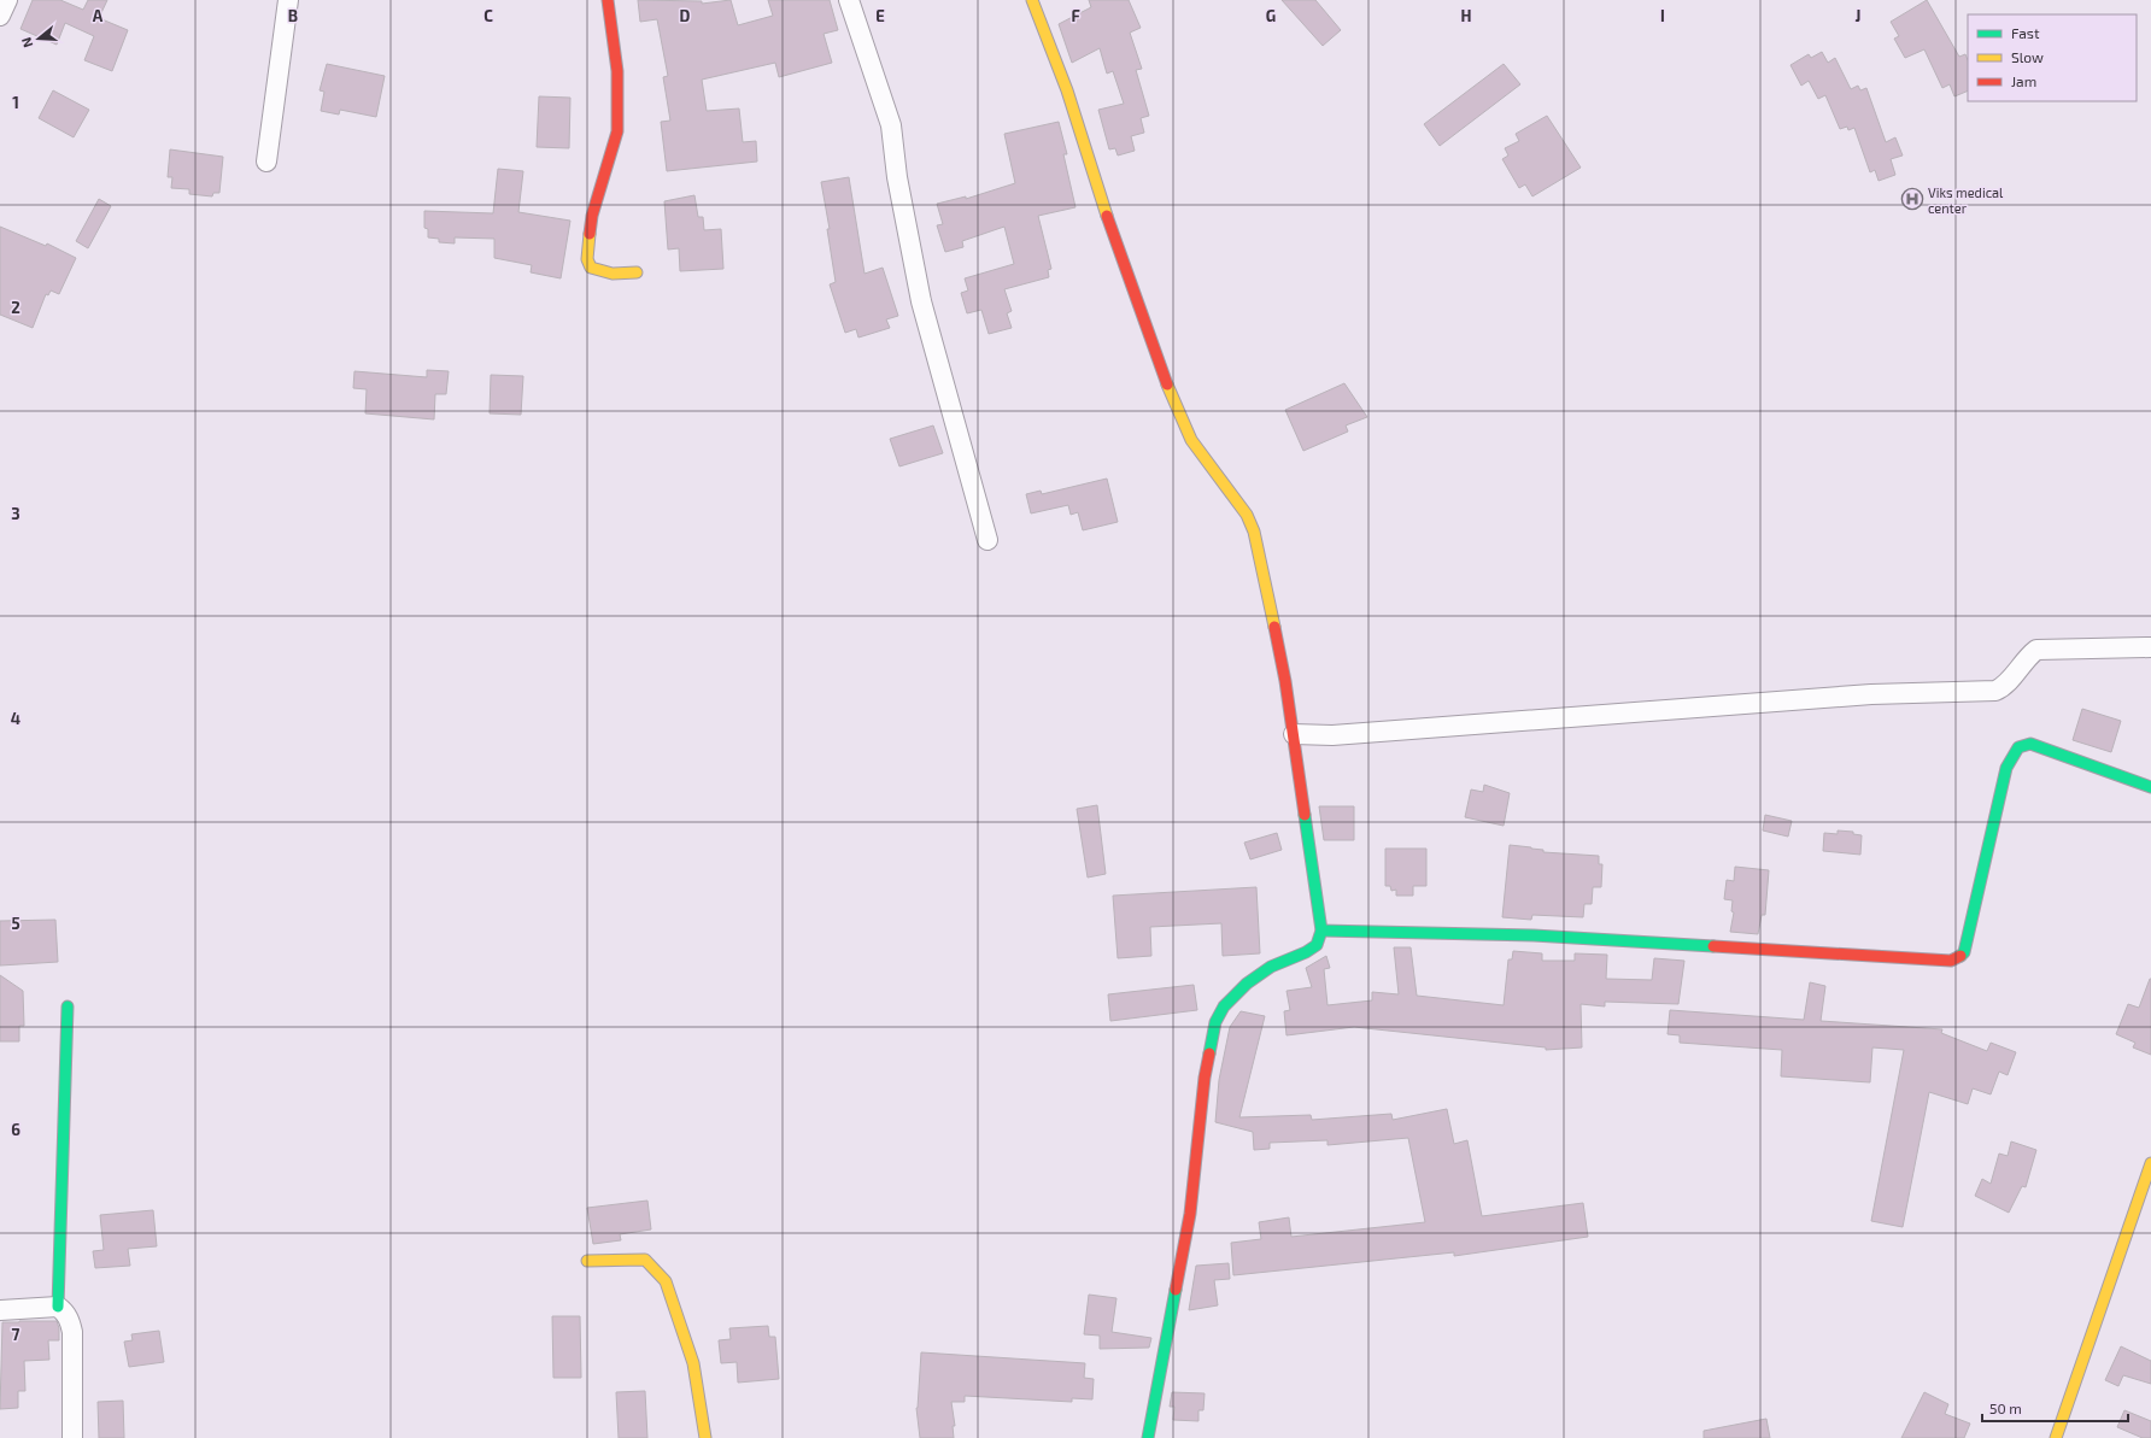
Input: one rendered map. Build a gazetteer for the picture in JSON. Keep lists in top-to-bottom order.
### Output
{
  "places": {
    "hospital": ["Viks medical center"]
  },
  "legend": ["Fast", "Slow", "Jam"],
  "scale_bar": "50 m",
  "north": "left",
  "grid": {
    "columns": [
      "A",
      "B",
      "C",
      "D",
      "E",
      "F",
      "G",
      "H",
      "I",
      "J"
    ],
    "rows": [
      "1",
      "2",
      "3",
      "4",
      "5",
      "6",
      "7"
    ]
  }
}
